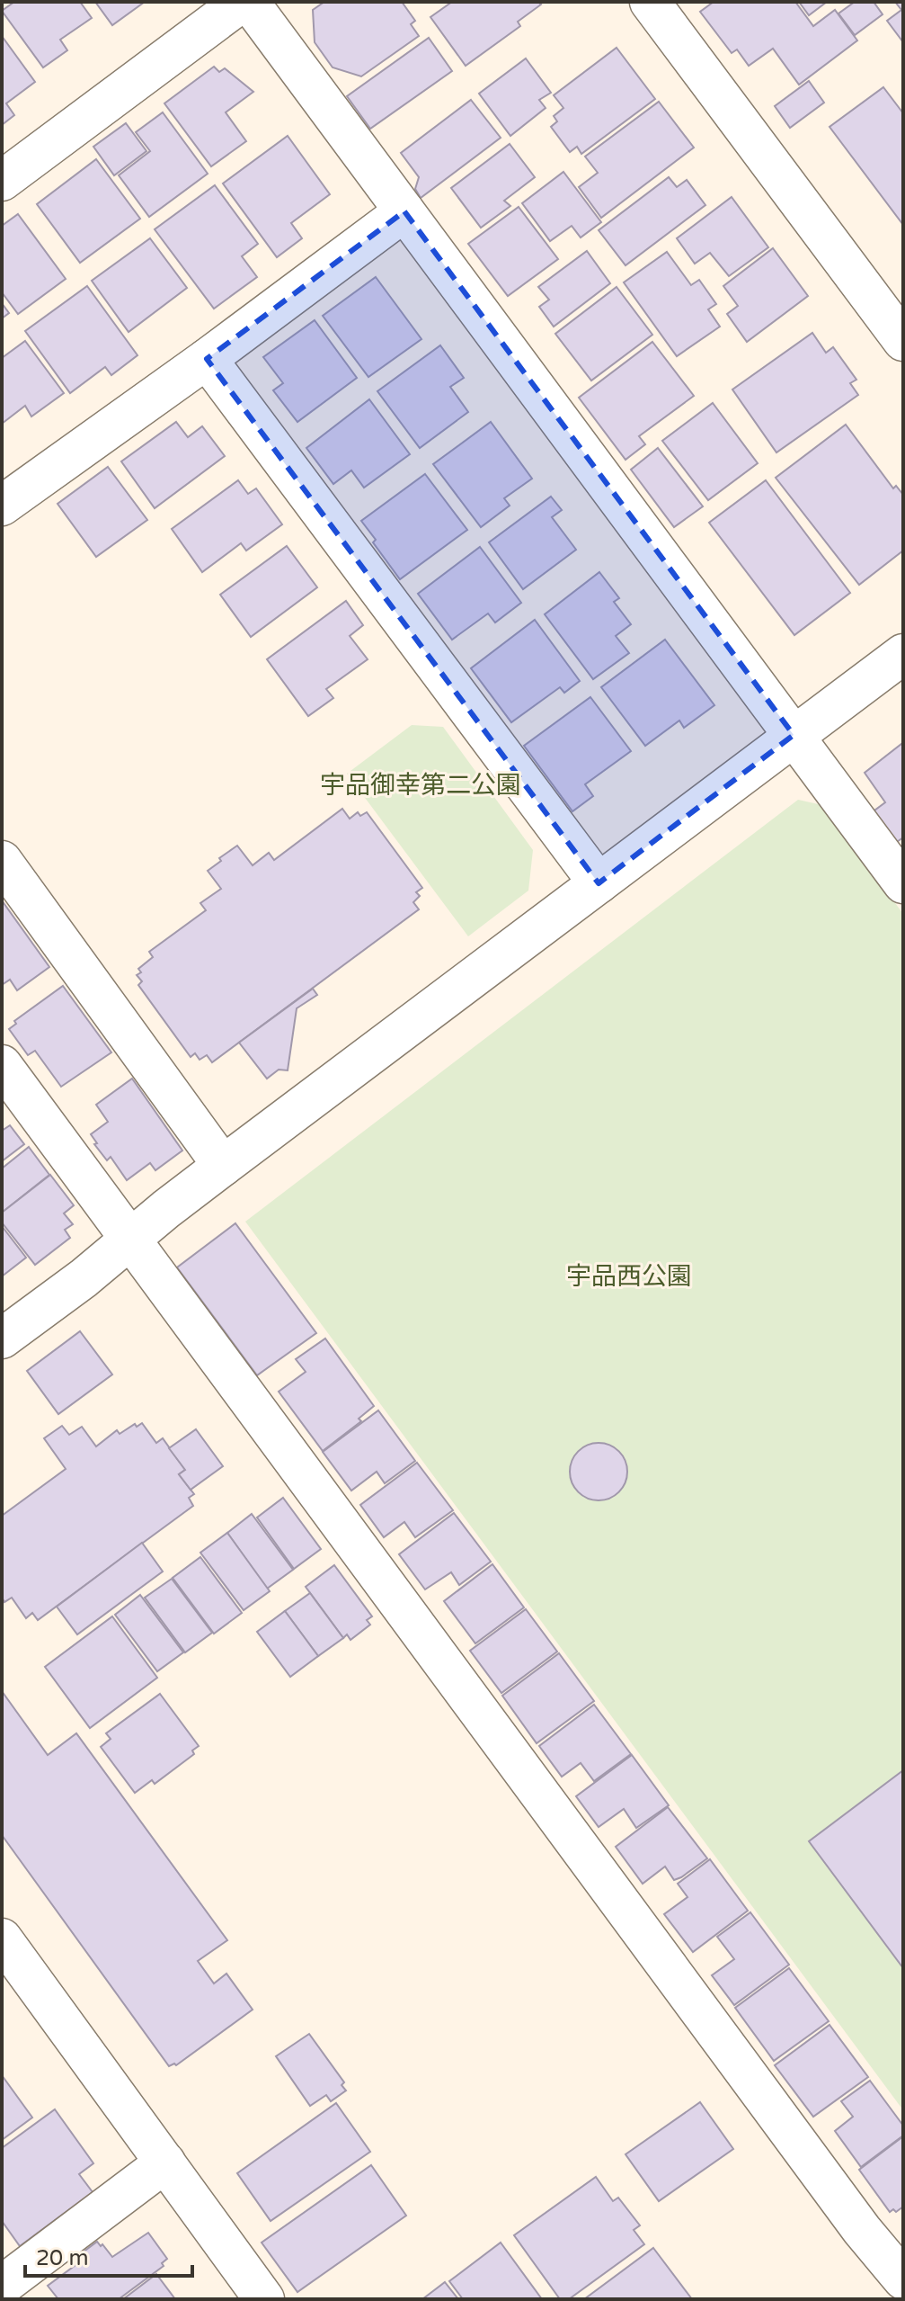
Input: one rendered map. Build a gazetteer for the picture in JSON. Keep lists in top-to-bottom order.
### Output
{
  "parks": ["宇品御幸第二公園", "宇品西公園"],
  "scale_bar": "20 m"
}
